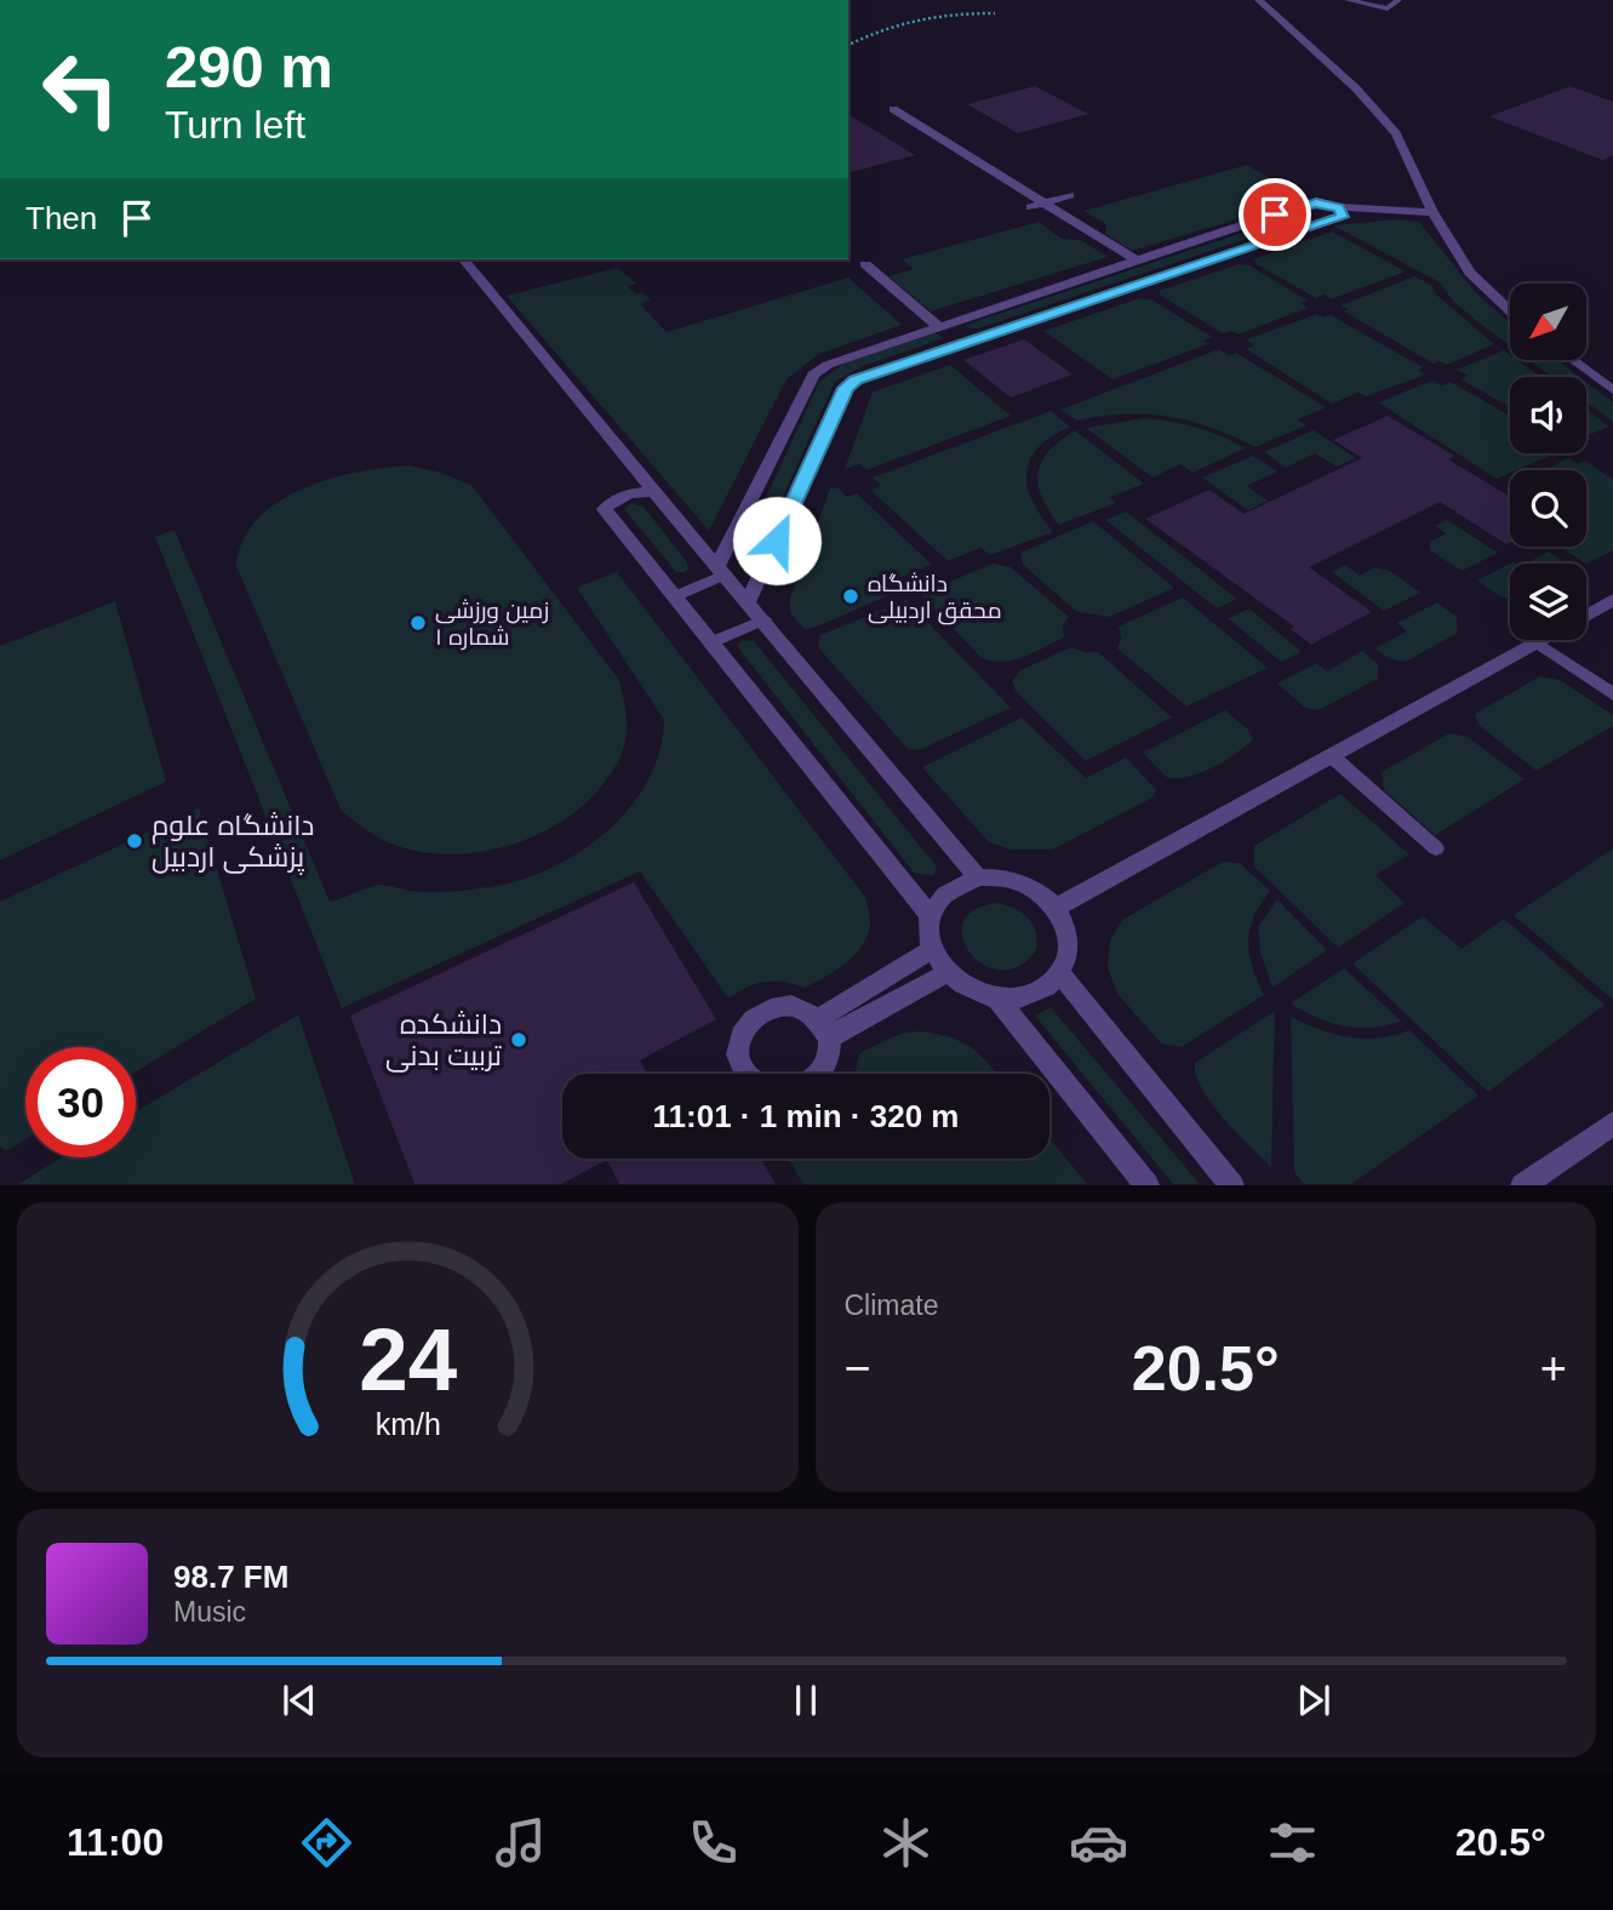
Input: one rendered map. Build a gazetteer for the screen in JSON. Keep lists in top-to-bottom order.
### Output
{
  "places": [
    "دانشگاه محقق اردبیلی",
    "زمین ورزشی شماره ۱",
    "دانشگاه علوم پزشکی اردبیل",
    "دانشکده تربیت بدنی"
  ],
  "north": "bottom left",
  "page": {
    "turn": ["290 m", "Turn left"],
    "then": "Then",
    "limit": "30",
    "trip": "11:01 · 1 min · 320 m",
    "tile": "Climate",
    "heat": ["−", "20.5°", "+"],
    "song": ["98.7 FM", "Music"],
    "tabs": ["11:00", "20.5°"],
    "gauge": ["24", "km/h"]
  }
}
